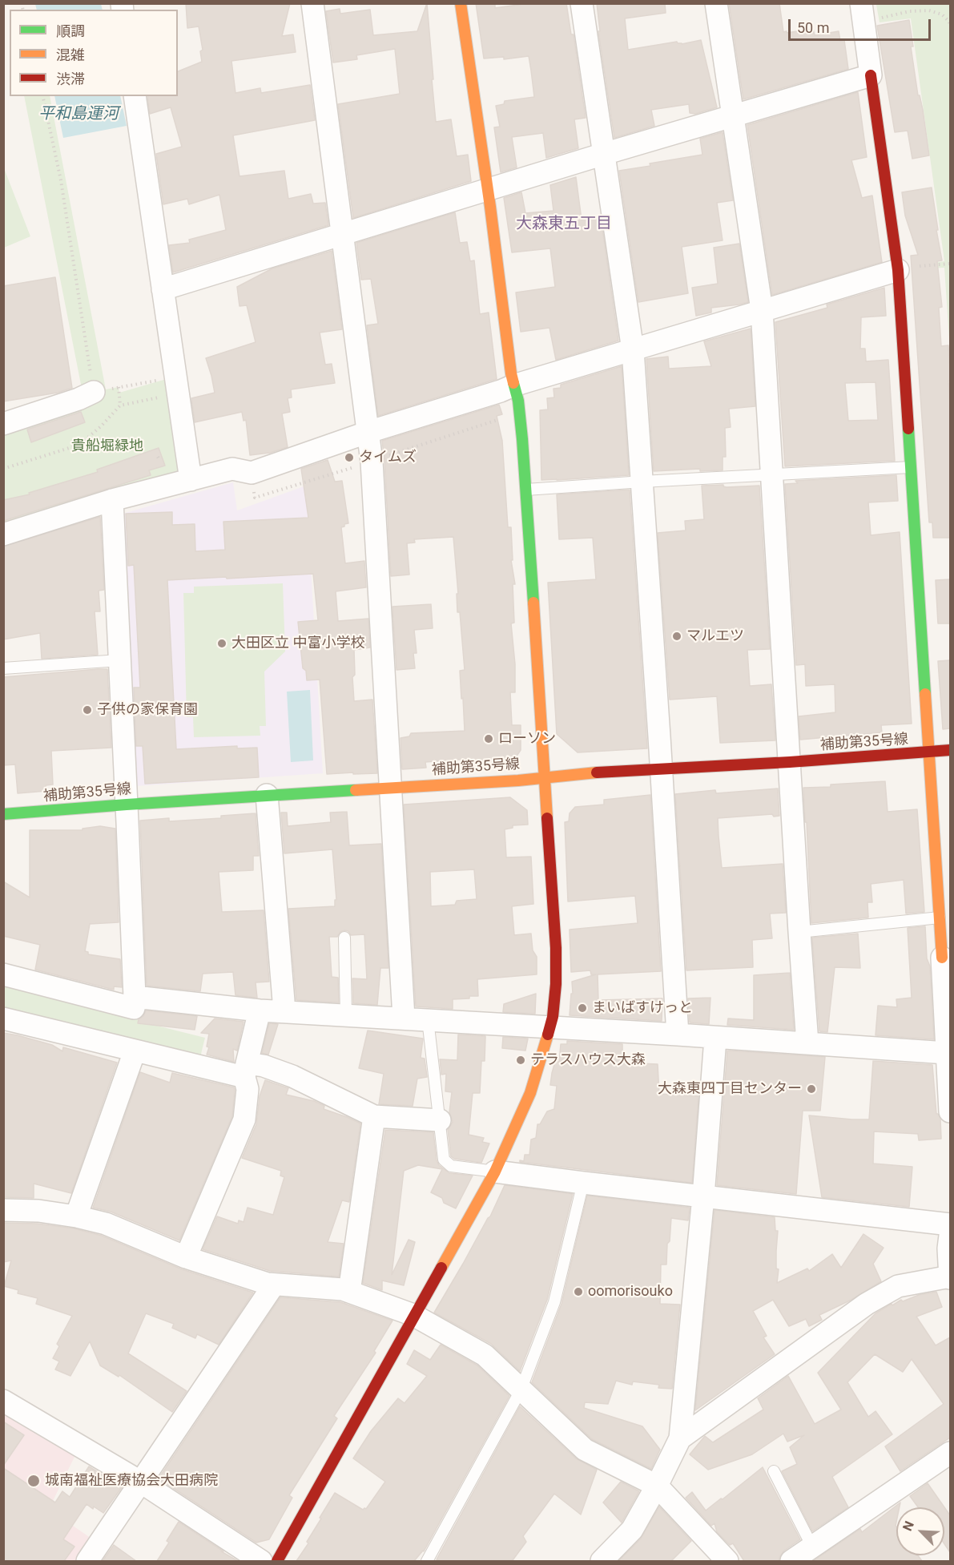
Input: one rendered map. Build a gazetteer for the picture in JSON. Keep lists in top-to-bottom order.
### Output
{
  "streets": {
    "street": ["補助第35号線"]
  },
  "districts": ["大森東五丁目"],
  "water": ["平和島運河"],
  "parks": ["貴船堀緑地"],
  "places": [
    "タイムズ",
    "マルエツ",
    "大田区立 中富小学校",
    "子供の家保育園",
    "ローソン",
    "まいばすけっと",
    "テラスハウス大森",
    "大森東四丁目センター",
    "oomorisouko",
    "城南福祉医療協会大田病院"
  ],
  "legend": ["順調", "混雑", "渋滞"],
  "scale_bar": "50 m",
  "north": "top left"
}
